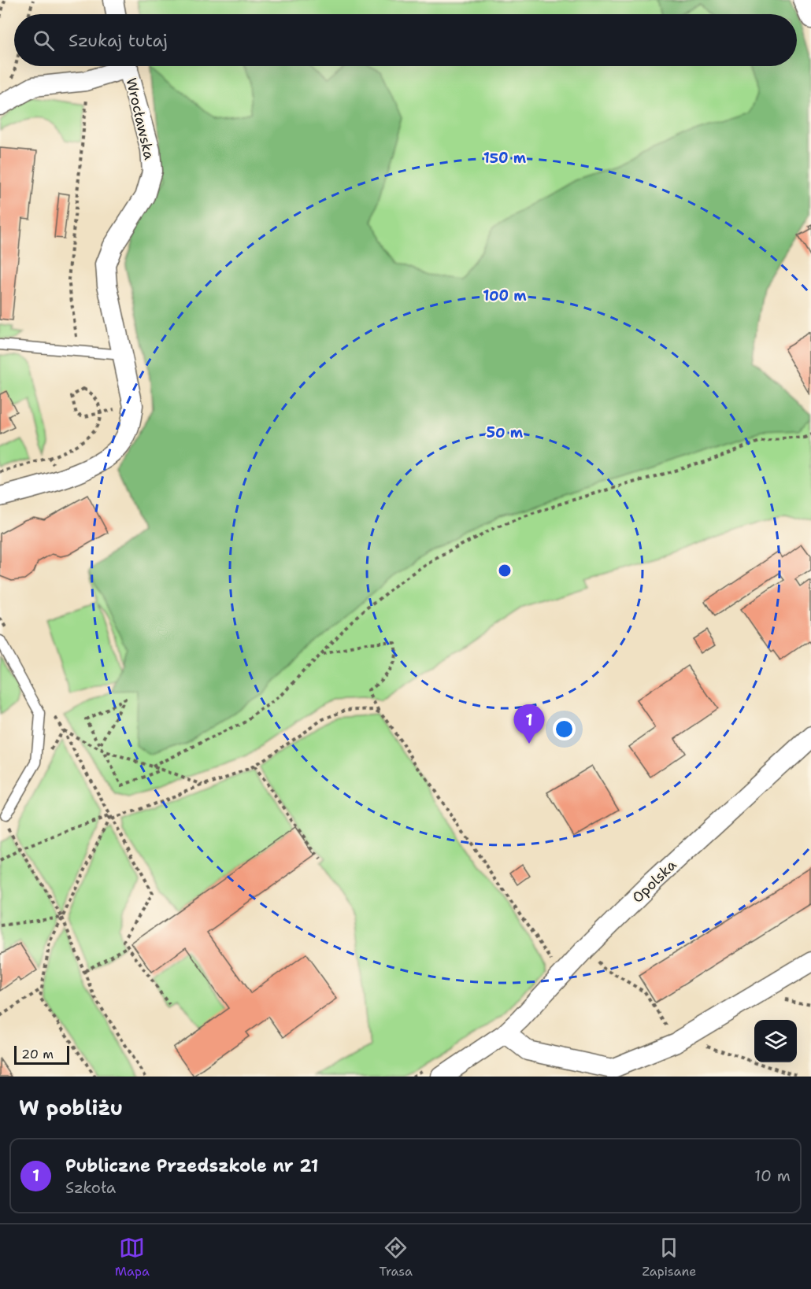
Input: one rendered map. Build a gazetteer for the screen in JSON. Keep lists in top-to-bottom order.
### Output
{
  "streets": {
    "street": ["Wrocławska", "Opolska"]
  },
  "scale_bar": "20 m",
  "page": {
    "search": "Szukaj tutaj",
    "pins": "1",
    "scale": "20 m",
    "heading": "W pobliżu",
    "list": [
      {
        "mark": "1",
        "name": "Publiczne Przedszkole nr 21",
        "note": "Szkoła",
        "value": "10 m"
      }
    ],
    "nav": ["Mapa", "Trasa", "Zapisane"]
  },
  "rings": ["150 m", "100 m", "50 m"]
}
